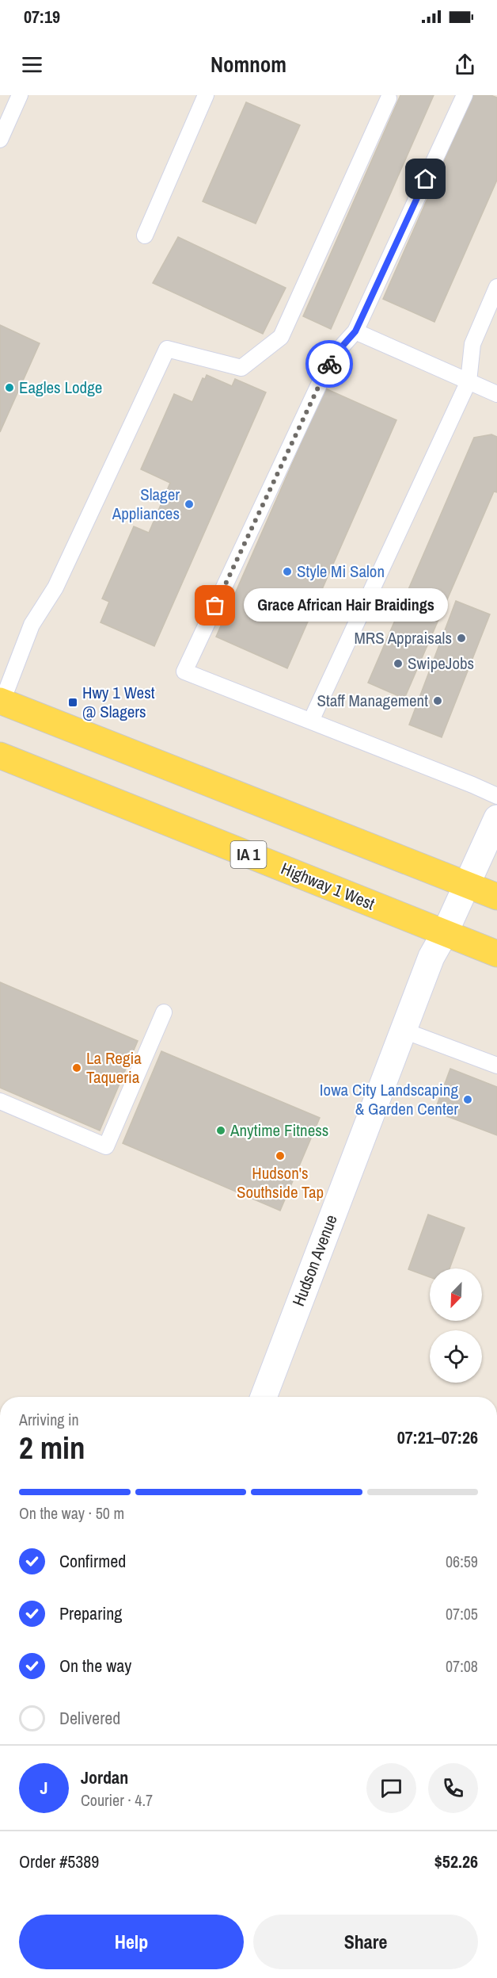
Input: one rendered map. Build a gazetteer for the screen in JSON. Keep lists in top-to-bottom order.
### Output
{
  "streets": {
    "main road": ["IA 1", "Highway 1 West"],
    "street": ["Hudson Avenue"]
  },
  "crossings": [
    ["Highway 1 West", "Hudson Avenue"]
  ],
  "places": {
    "other": [
      "Eagles Lodge",
      "Slager Appliances",
      "Style Mi Salon",
      "Grace African Hair Braidings",
      "MRS Appraisals",
      "SwipeJobs",
      "Staff Management",
      "La Regia Taqueria",
      "Iowa City Landscaping & Garden Center",
      "Anytime Fitness",
      "Hudson's Southside Tap"
    ],
    "transit": ["Hwy 1 West @ Slagers"]
  },
  "north": "bottom left",
  "page": {
    "status": "07:19",
    "header": "Nomnom",
    "bubble": "Grace African Hair Braidings",
    "heading": ["2 min", "Arriving in", "07:21–07:26"],
    "panel": [
      "Jordan",
      "Courier · 4.7",
      "Order #5389",
      "$52.26"
    ],
    "bar": "On the way · 50 m",
    "list": [
      ["Confirmed", "06:59"],
      ["Preparing", "07:05"],
      ["On the way", "07:08"],
      "Delivered"
    ],
    "round": "J",
    "buttons": ["Help", "Share"]
  }
}
